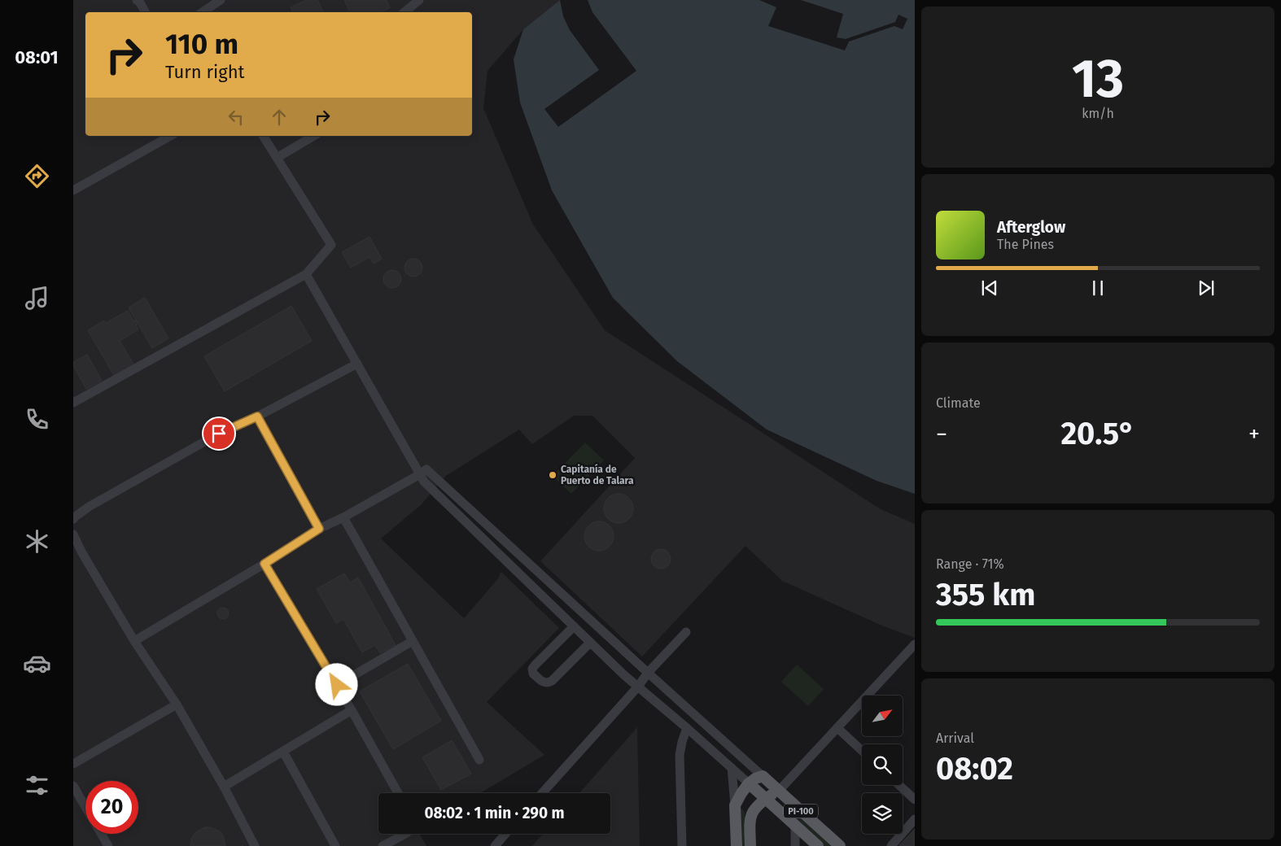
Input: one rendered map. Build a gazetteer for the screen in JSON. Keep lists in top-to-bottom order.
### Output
{
  "streets": {
    "main road": ["PI-100"]
  },
  "places": ["Capitanía de Puerto de Talara"],
  "north": "top right",
  "page": {
    "tabs": "08:01",
    "tile": [
      ["13", "km/h"],
      "Climate",
      ["Range · 71%", "355 km"],
      ["Arrival", "08:02"]
    ],
    "turn": ["110 m", "Turn right"],
    "song": ["Afterglow", "The Pines"],
    "heat": ["−", "20.5°", "+"],
    "limit": "20",
    "trip": "08:02 · 1 min · 290 m"
  }
}
